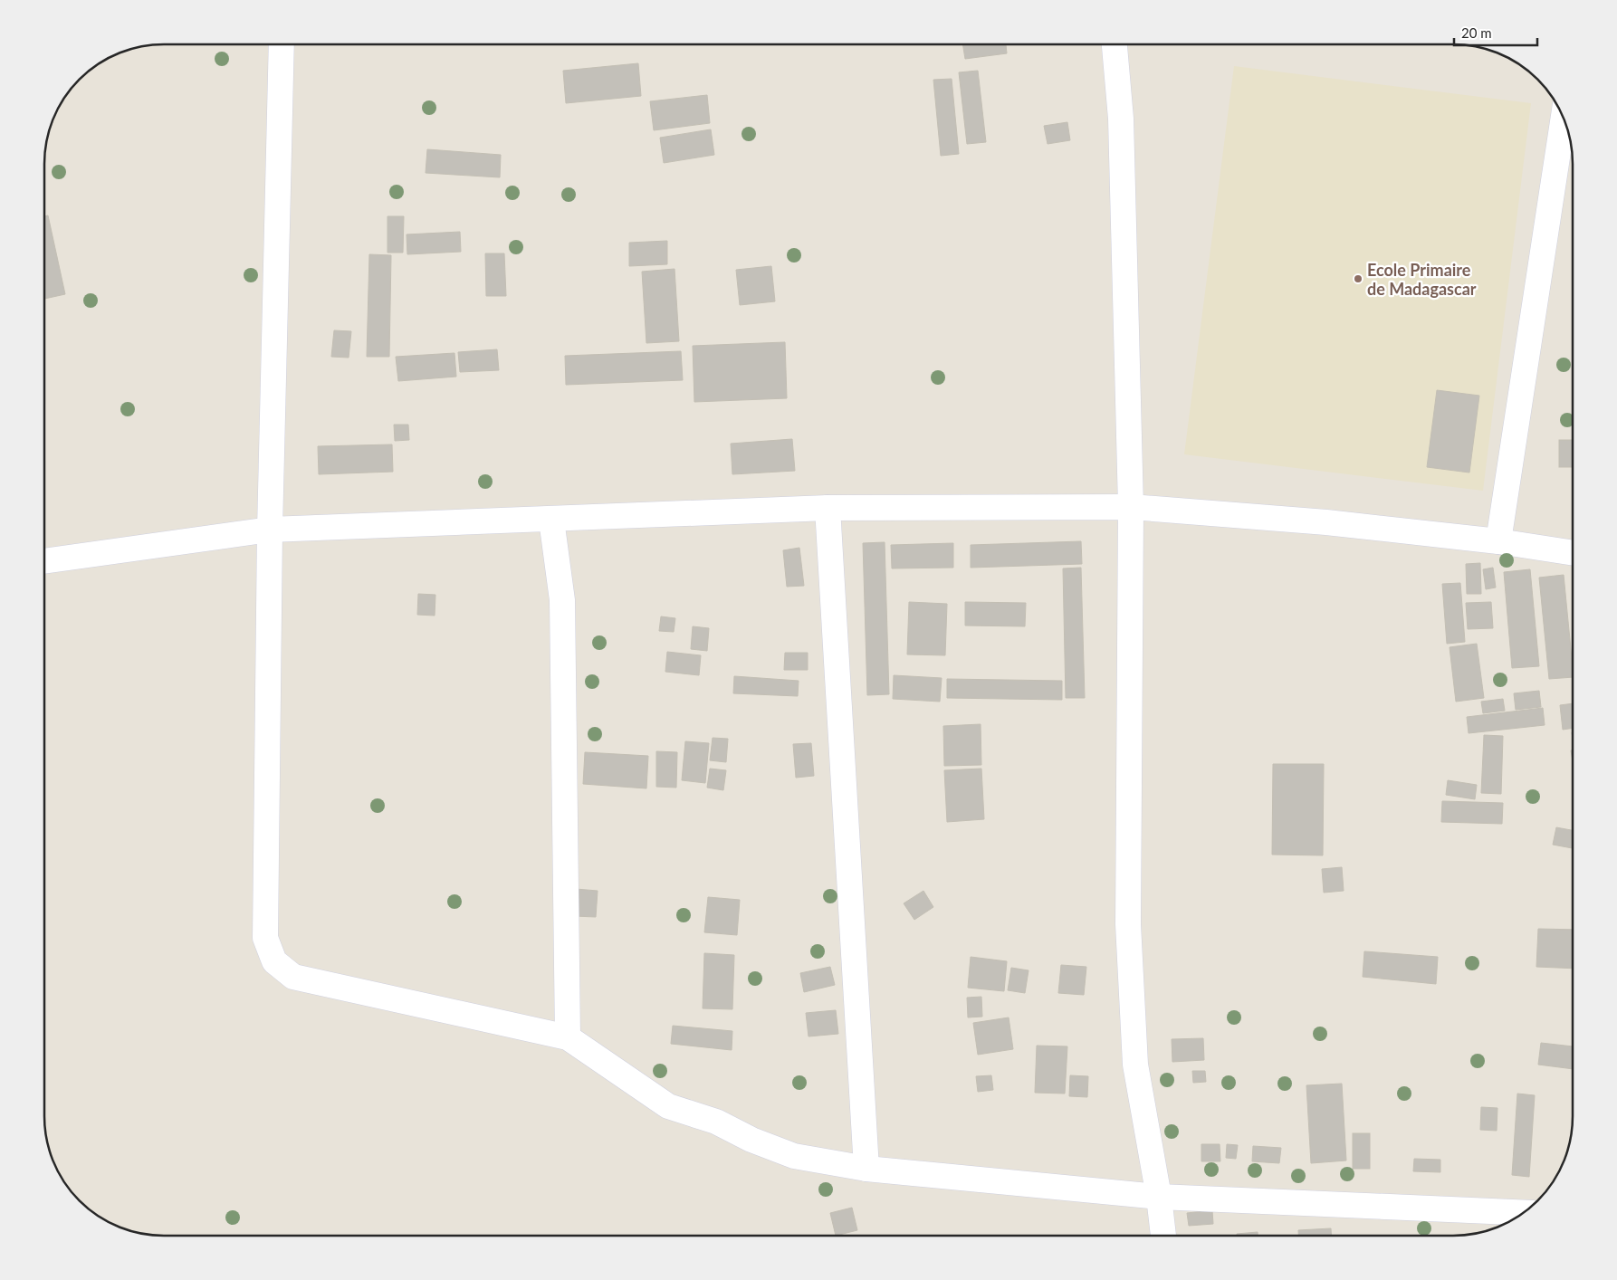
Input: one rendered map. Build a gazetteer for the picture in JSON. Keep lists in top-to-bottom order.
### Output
{
  "places": ["Ecole Primaire de Madagascar"],
  "scale_bar": "20 m"
}
